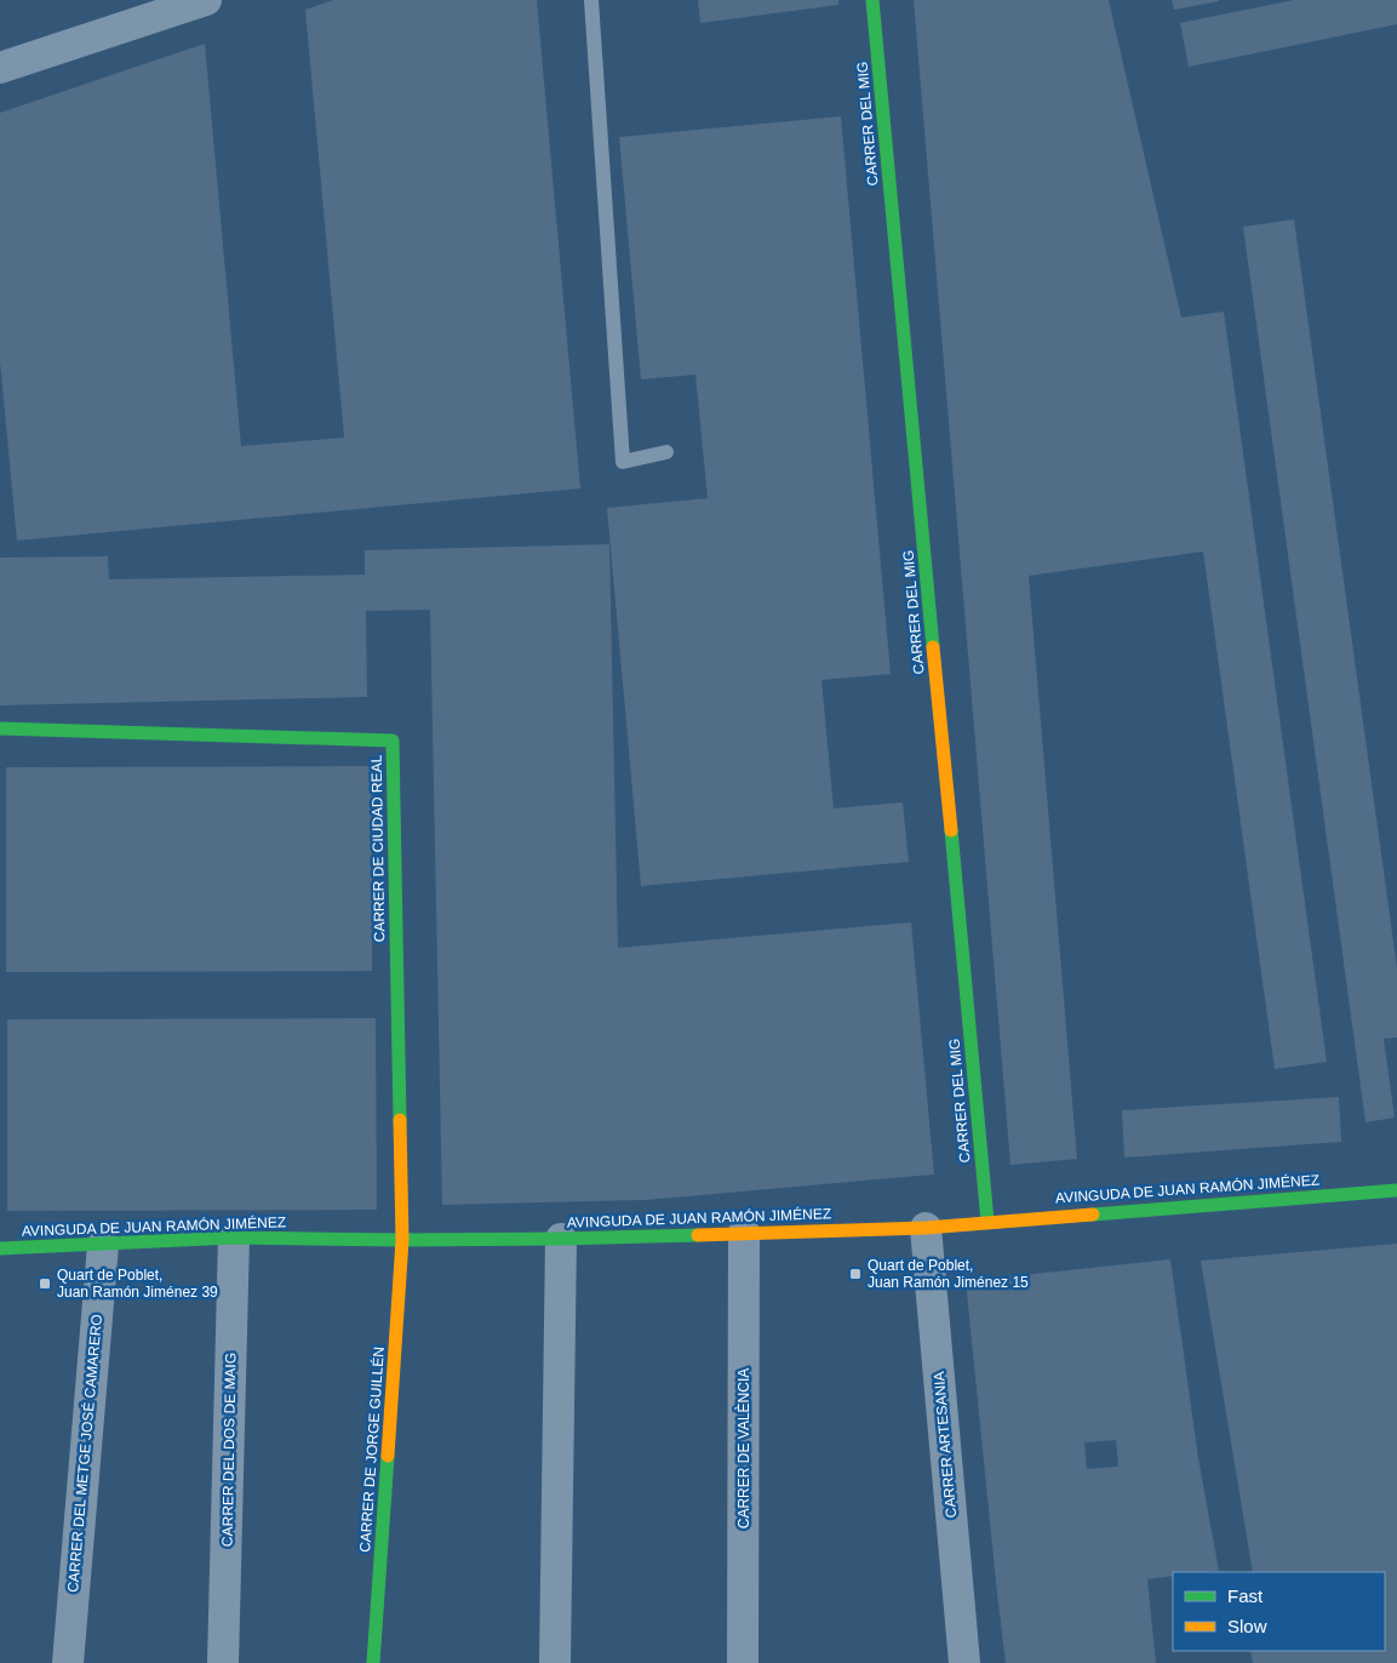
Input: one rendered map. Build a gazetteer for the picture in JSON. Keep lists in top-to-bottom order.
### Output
{
  "streets": {
    "street": [
      "CARRER DEL MIG",
      "CARRER DE CIUDAD REAL",
      "AVINGUDA DE JUAN RAMÓN JIMÉNEZ",
      "CARRER ARTESANIA",
      "CARRER DE VALÈNCIA",
      "CARRER DEL DOS DE MAIG",
      "CARRER DE JORGE GUILLÉN",
      "CARRER DEL METGE JOSÉ CAMARERO"
    ]
  },
  "crossings": [
    ["CARRER DEL MIG", "AVINGUDA DE JUAN RAMÓN JIMÉNEZ"],
    ["CARRER DE CIUDAD REAL", "AVINGUDA DE JUAN RAMÓN JIMÉNEZ"],
    ["CARRER DE CIUDAD REAL", "CARRER DE JORGE GUILLÉN"],
    ["AVINGUDA DE JUAN RAMÓN JIMÉNEZ", "CARRER ARTESANIA"],
    ["AVINGUDA DE JUAN RAMÓN JIMÉNEZ", "CARRER DE VALÈNCIA"],
    ["AVINGUDA DE JUAN RAMÓN JIMÉNEZ", "CARRER DEL DOS DE MAIG"],
    ["AVINGUDA DE JUAN RAMÓN JIMÉNEZ", "CARRER DE JORGE GUILLÉN"],
    ["AVINGUDA DE JUAN RAMÓN JIMÉNEZ", "CARRER DEL METGE JOSÉ CAMARERO"]
  ],
  "places": {
    "transit": ["Quart de Poblet, Juan Ramón Jiménez 15", "Quart de Poblet, Juan Ramón Jiménez 39"]
  },
  "legend": ["Fast", "Slow"]
}
